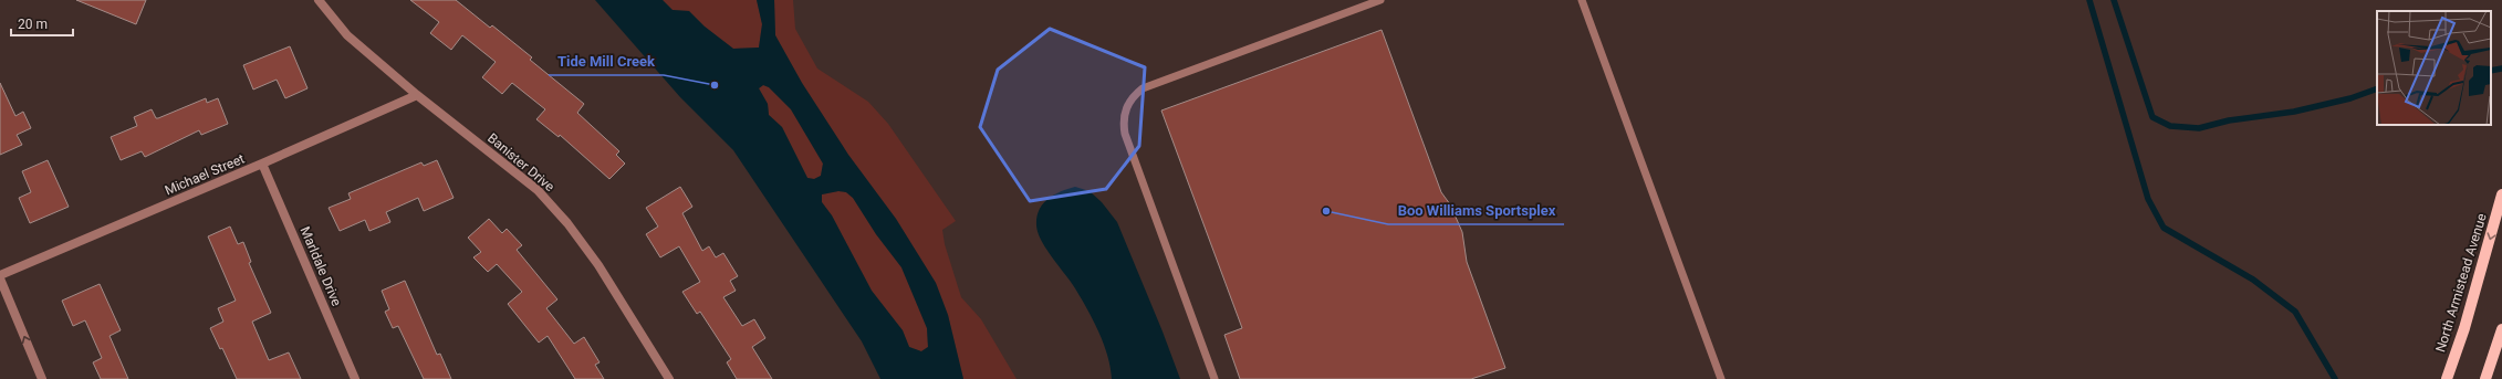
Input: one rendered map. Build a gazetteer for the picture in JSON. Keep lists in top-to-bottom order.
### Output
{
  "streets": {
    "main road": ["North Armistead Avenue"],
    "street": ["Banister Drive", "Michael Street", "Marldale Drive"]
  },
  "crossings": [
    ["Banister Drive", "Michael Street"],
    ["Michael Street", "Marldale Drive"]
  ],
  "one_way": ["North Armistead Avenue"],
  "places": ["Tide Mill Creek", "Boo Williams Sportsplex"],
  "scale_bar": "20 m"
}
